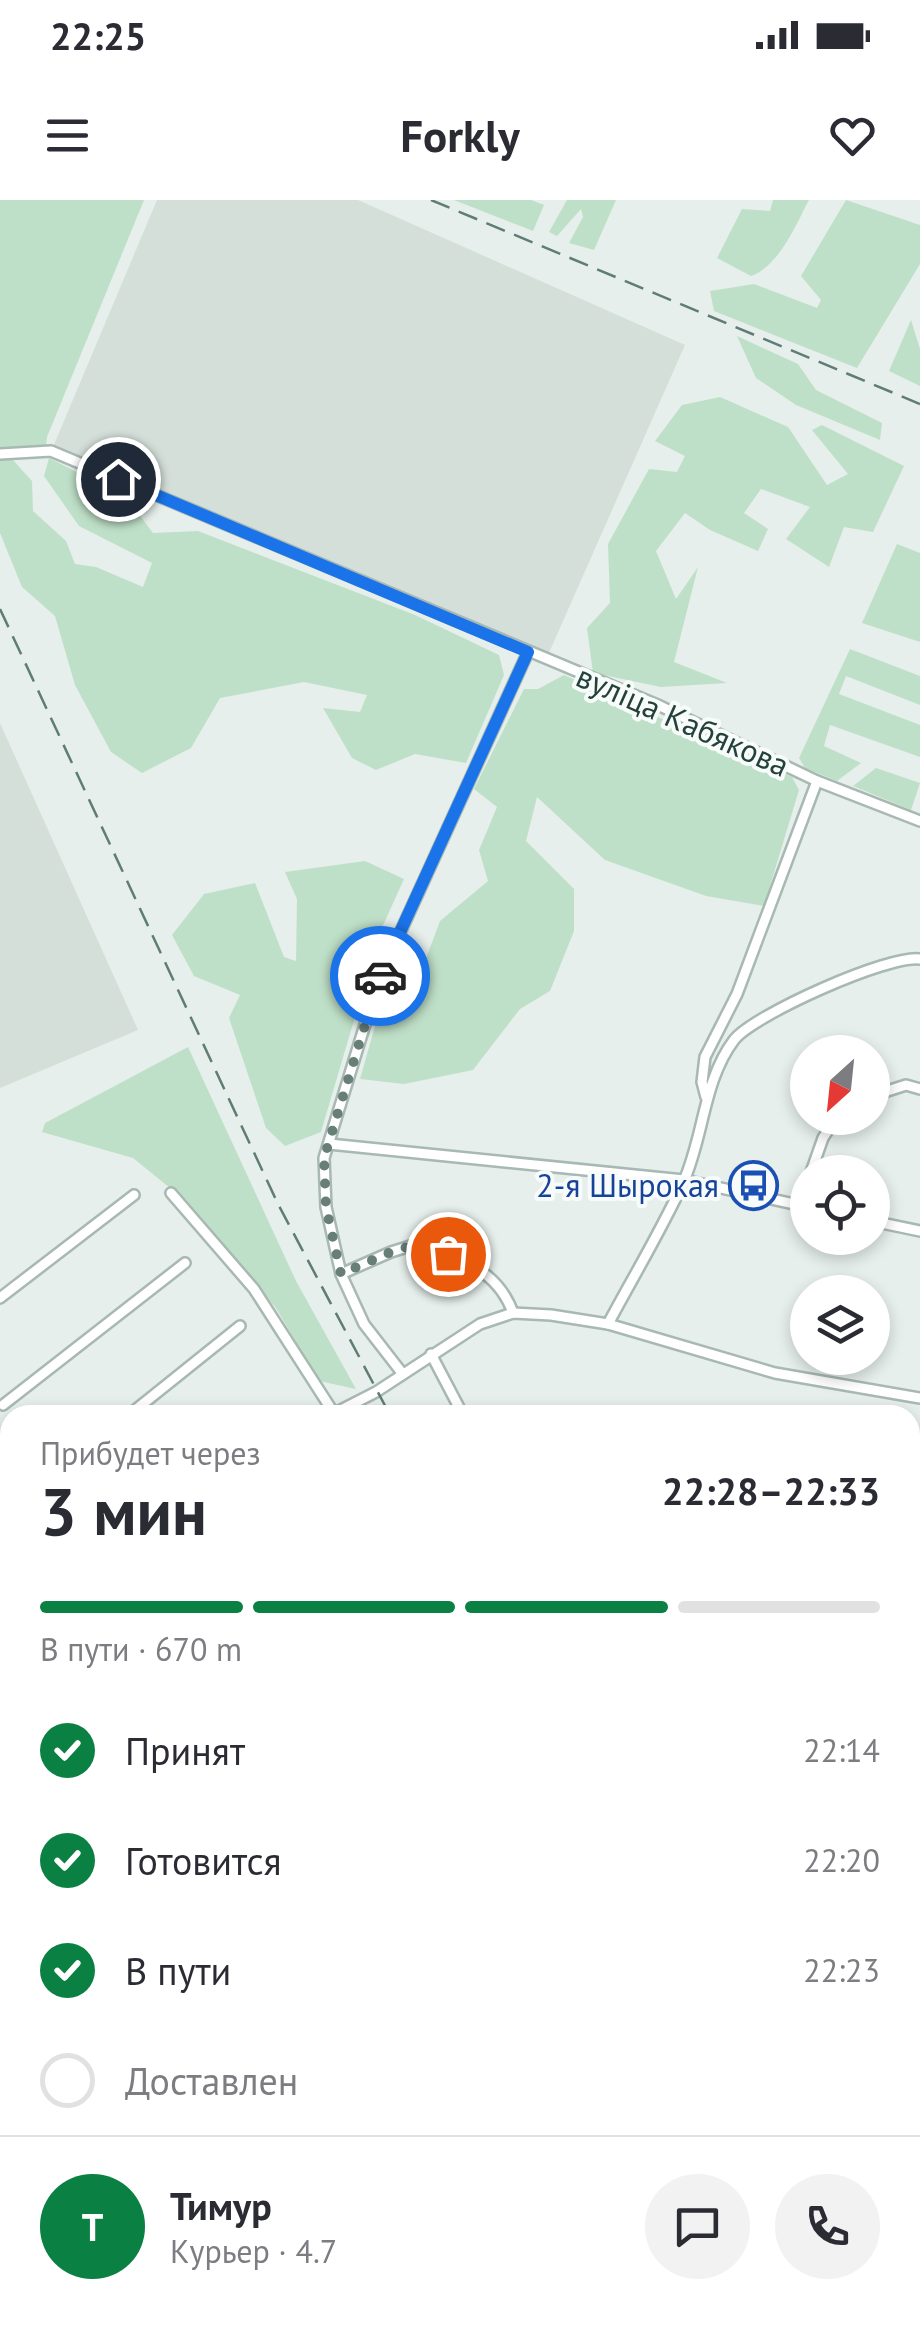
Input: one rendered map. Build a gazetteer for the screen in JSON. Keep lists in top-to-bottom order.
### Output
{
  "streets": {
    "street": ["вуліца Кабякова"]
  },
  "places": {
    "bus stop": ["2-я Шырокая"]
  },
  "north": "bottom left",
  "page": {
    "status": "22:25",
    "header": "Forkly",
    "heading": ["3 мин", "Прибудет через", "22:28–22:33"],
    "panel": ["Тимур", "Курьер · 4.7"],
    "bar": "В пути · 670 m",
    "list": [
      ["Принят", "22:14"],
      ["Готовится", "22:20"],
      ["В пути", "22:23"],
      "Доставлен"
    ],
    "round": "Т"
  }
}
